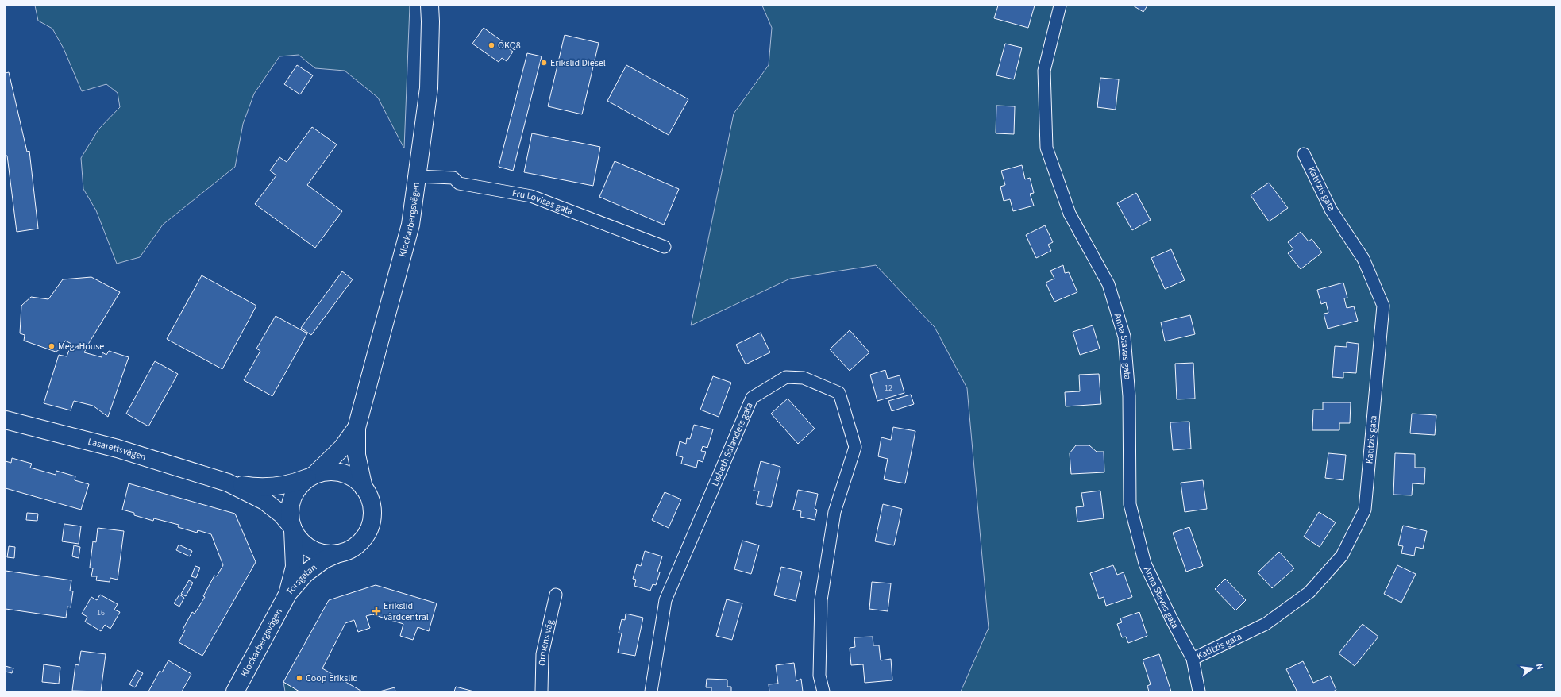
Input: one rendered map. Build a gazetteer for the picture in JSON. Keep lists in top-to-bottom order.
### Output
{
  "streets": {
    "main road": ["Klockarbergsvägen", "Lasarettsvägen", "Torsgatan"],
    "street": [
      "Katitzis gata",
      "Fru Lovisas gata",
      "Anna Stavas gata",
      "Lisbeth Salanders gata",
      "Ormens väg"
    ]
  },
  "crossings": [
    ["Katitzis gata", "Anna Stavas gata"],
    ["Fru Lovisas gata", "Klockarbergsvägen"],
    ["Klockarbergsvägen", "Lasarettsvägen"],
    ["Klockarbergsvägen", "Torsgatan"],
    ["Lasarettsvägen", "Torsgatan"]
  ],
  "places": {
    "other": [
      "OKQ8",
      "Erikslid Diesel",
      "MegaHouse",
      "Coop Erikslid"
    ],
    "health": ["Erikslid vårdcentral"]
  },
  "house_numbers": ["12", "16"],
  "north": "right"
}
